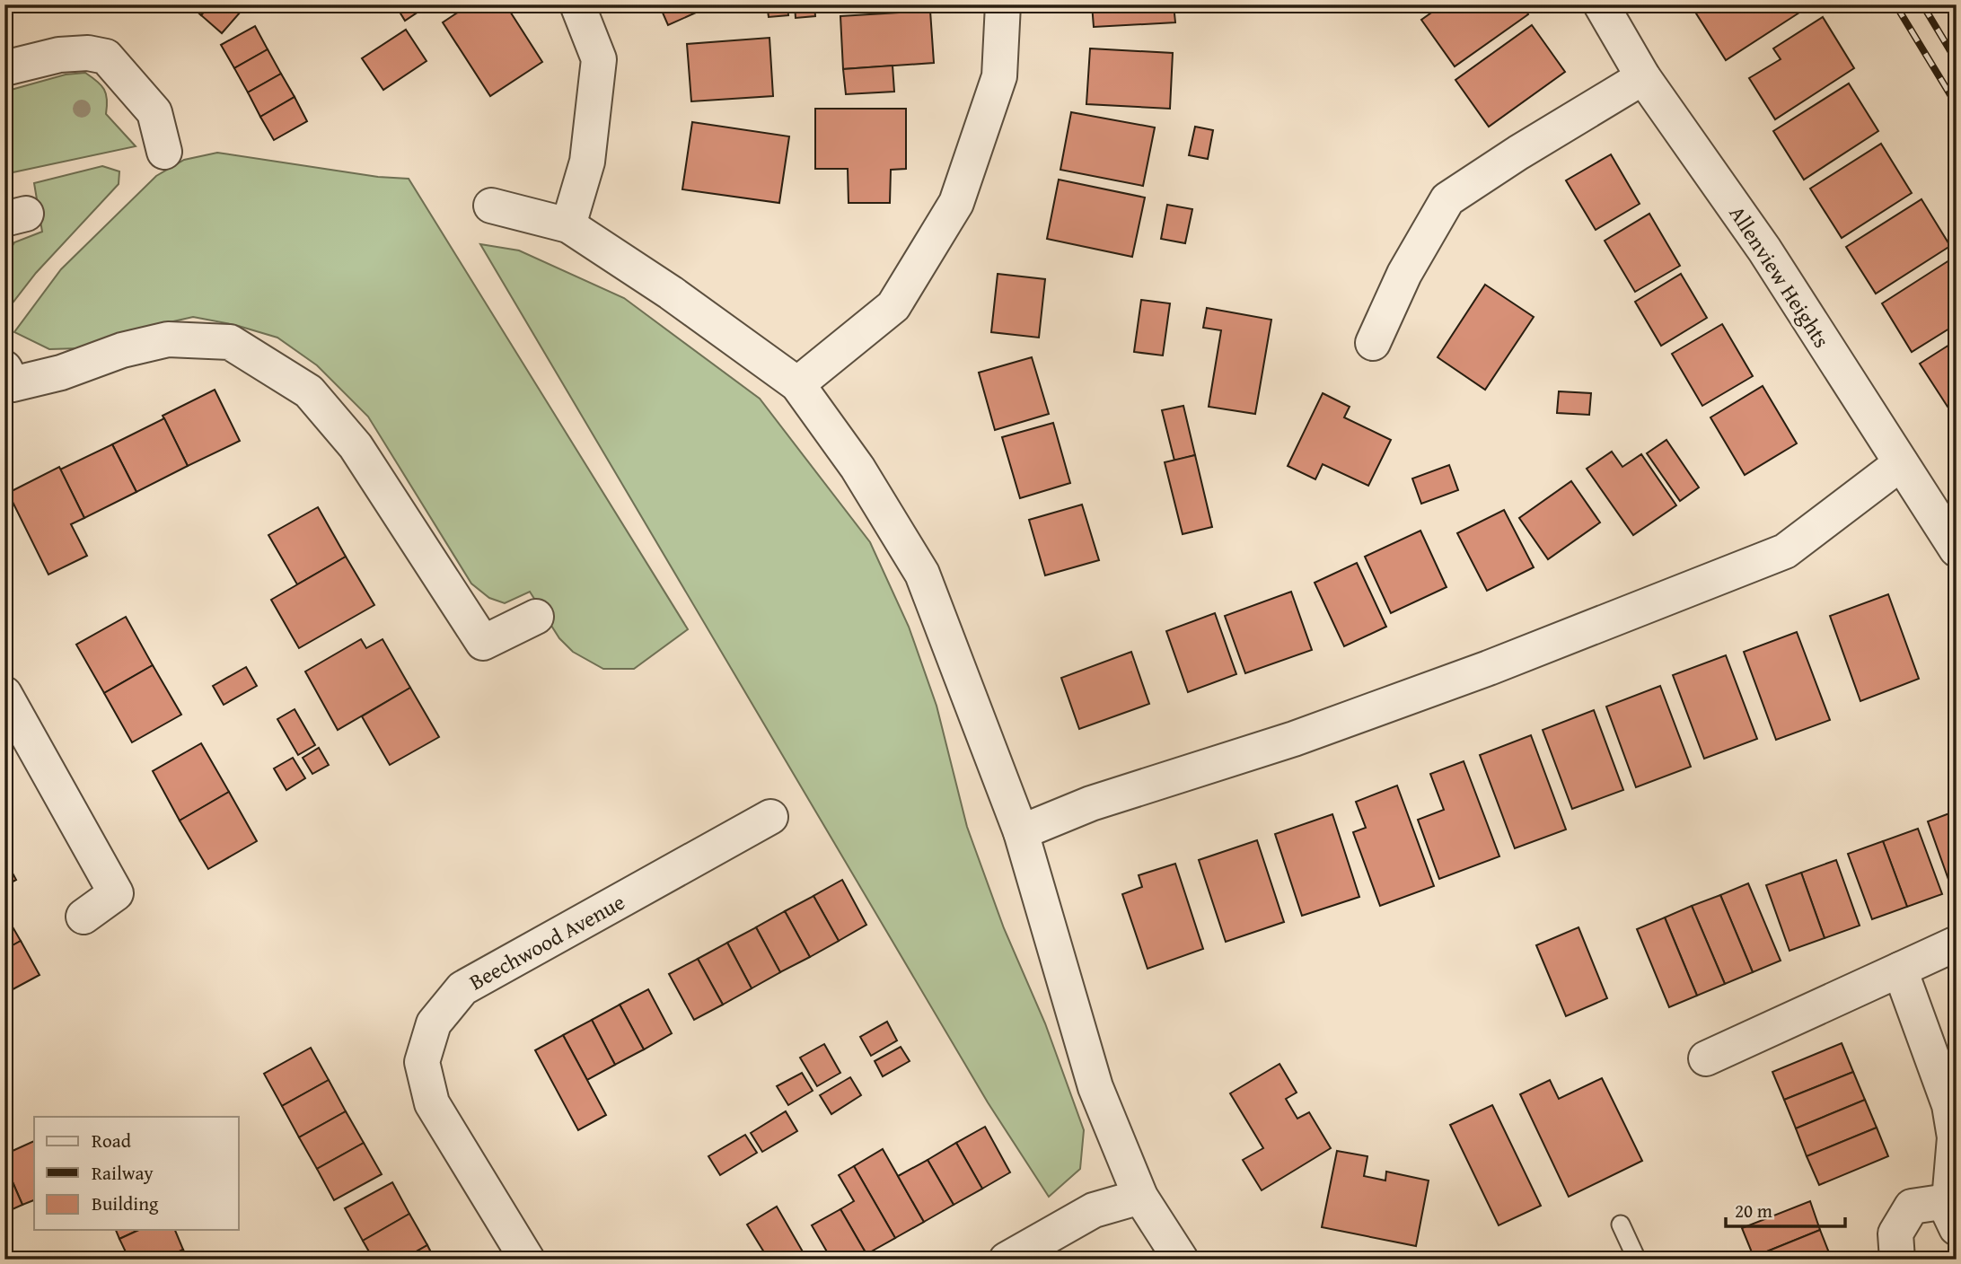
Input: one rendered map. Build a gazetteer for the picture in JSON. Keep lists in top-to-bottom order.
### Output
{
  "streets": {
    "street": ["Allenview Heights", "Beechwood Avenue"]
  },
  "legend": ["Road", "Railway", "Building"],
  "scale_bar": "20 m"
}
